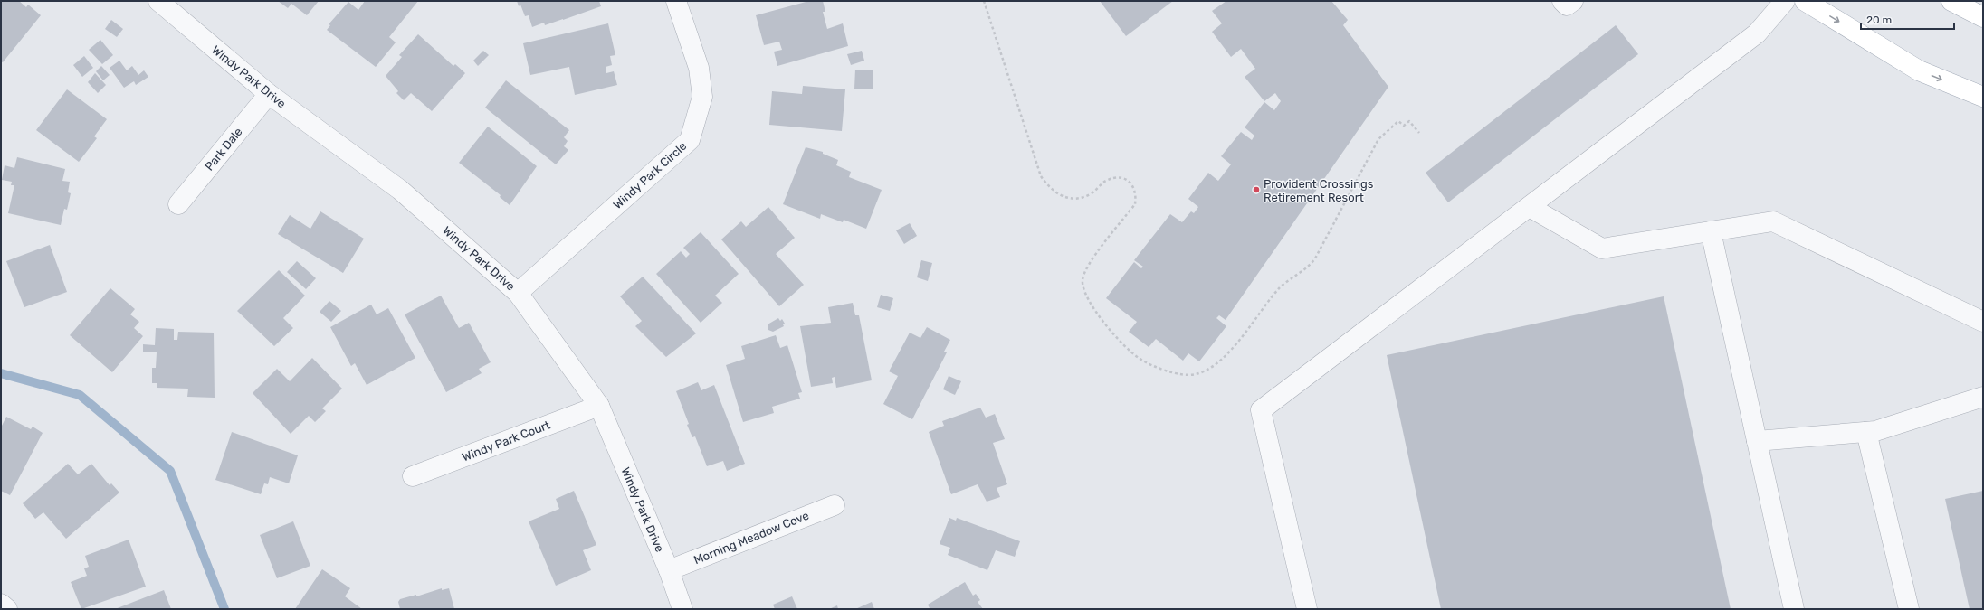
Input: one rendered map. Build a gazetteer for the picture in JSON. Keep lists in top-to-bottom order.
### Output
{
  "streets": {
    "street": [
      "Windy Park Drive",
      "Park Dale",
      "Windy Park Circle",
      "Windy Park Court",
      "Morning Meadow Cove"
    ]
  },
  "crossings": [
    ["Windy Park Drive", "Park Dale"],
    ["Windy Park Drive", "Windy Park Circle"],
    ["Windy Park Drive", "Windy Park Court"],
    ["Windy Park Drive", "Morning Meadow Cove"]
  ],
  "places": ["Provident Crossings Retirement Resort"],
  "scale_bar": "20 m"
}
